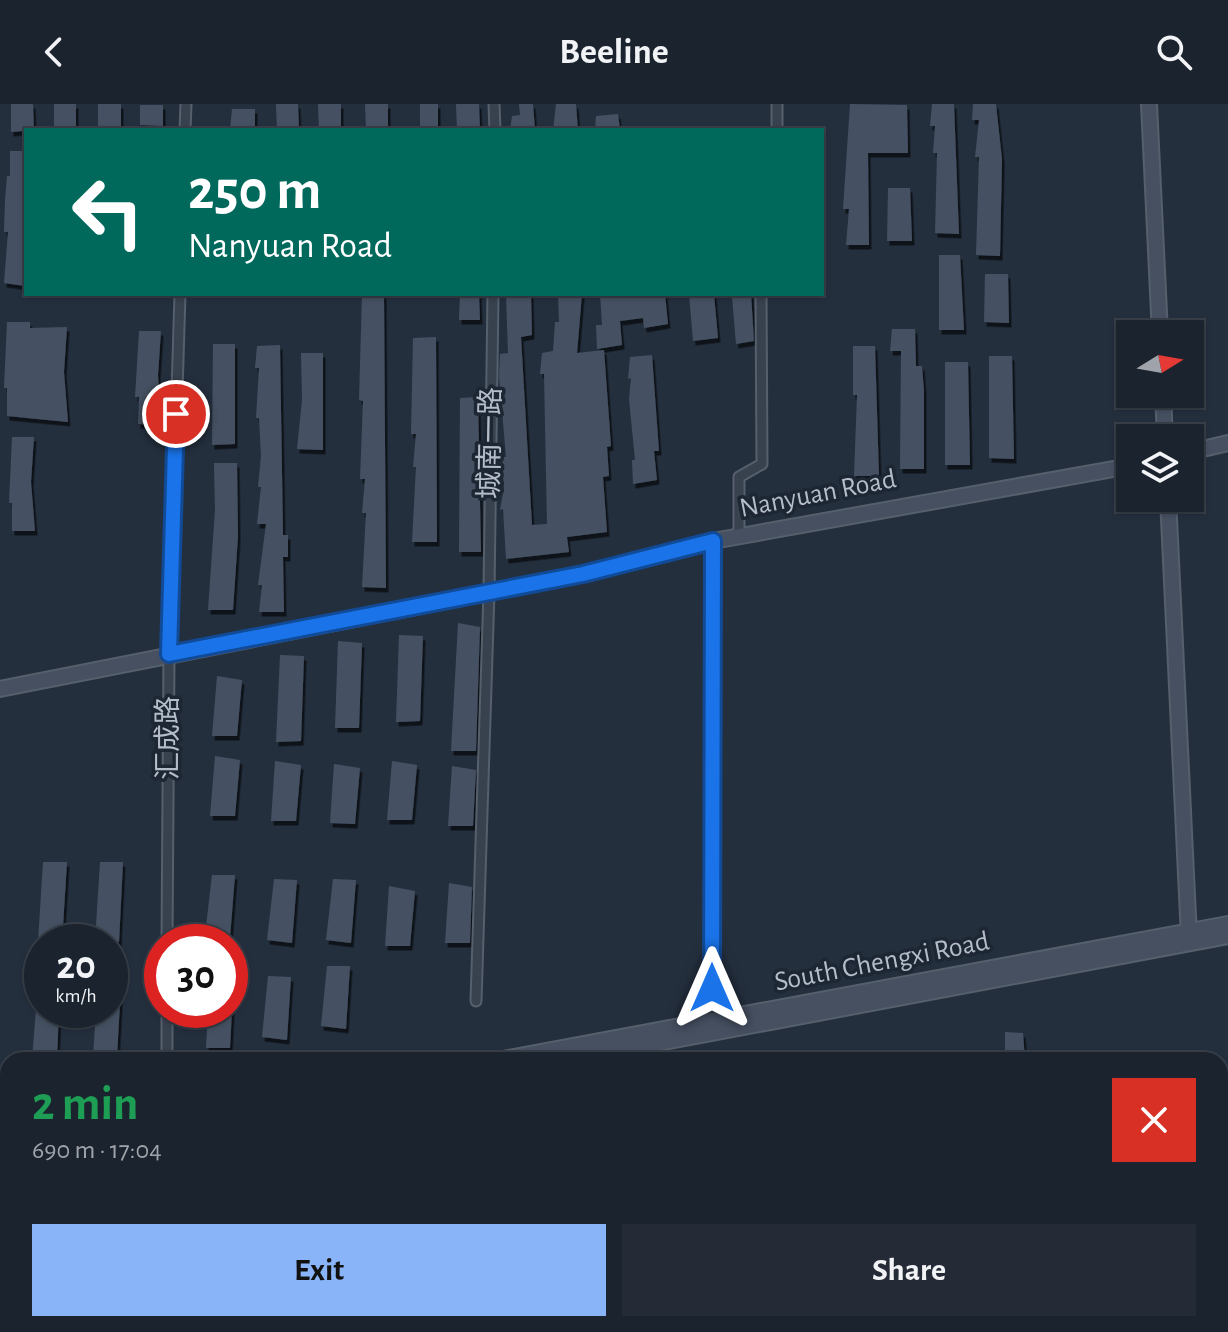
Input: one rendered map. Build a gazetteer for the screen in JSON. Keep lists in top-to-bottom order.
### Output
{
  "streets": {
    "street": [
      "城南一路",
      "Nanyuan Road",
      "汇成路",
      "South Chengxi Road"
    ]
  },
  "crossings": [
    ["城南一路", "Nanyuan Road"],
    ["Nanyuan Road", "汇成路"]
  ],
  "north": "right",
  "page": {
    "header": "Beeline",
    "turn": ["250 m", "Nanyuan Road"],
    "speed": "20 km/h",
    "limit": "30",
    "heading": ["2 min", "690 m · 17:04"],
    "buttons": ["Exit", "Share"]
  }
}
